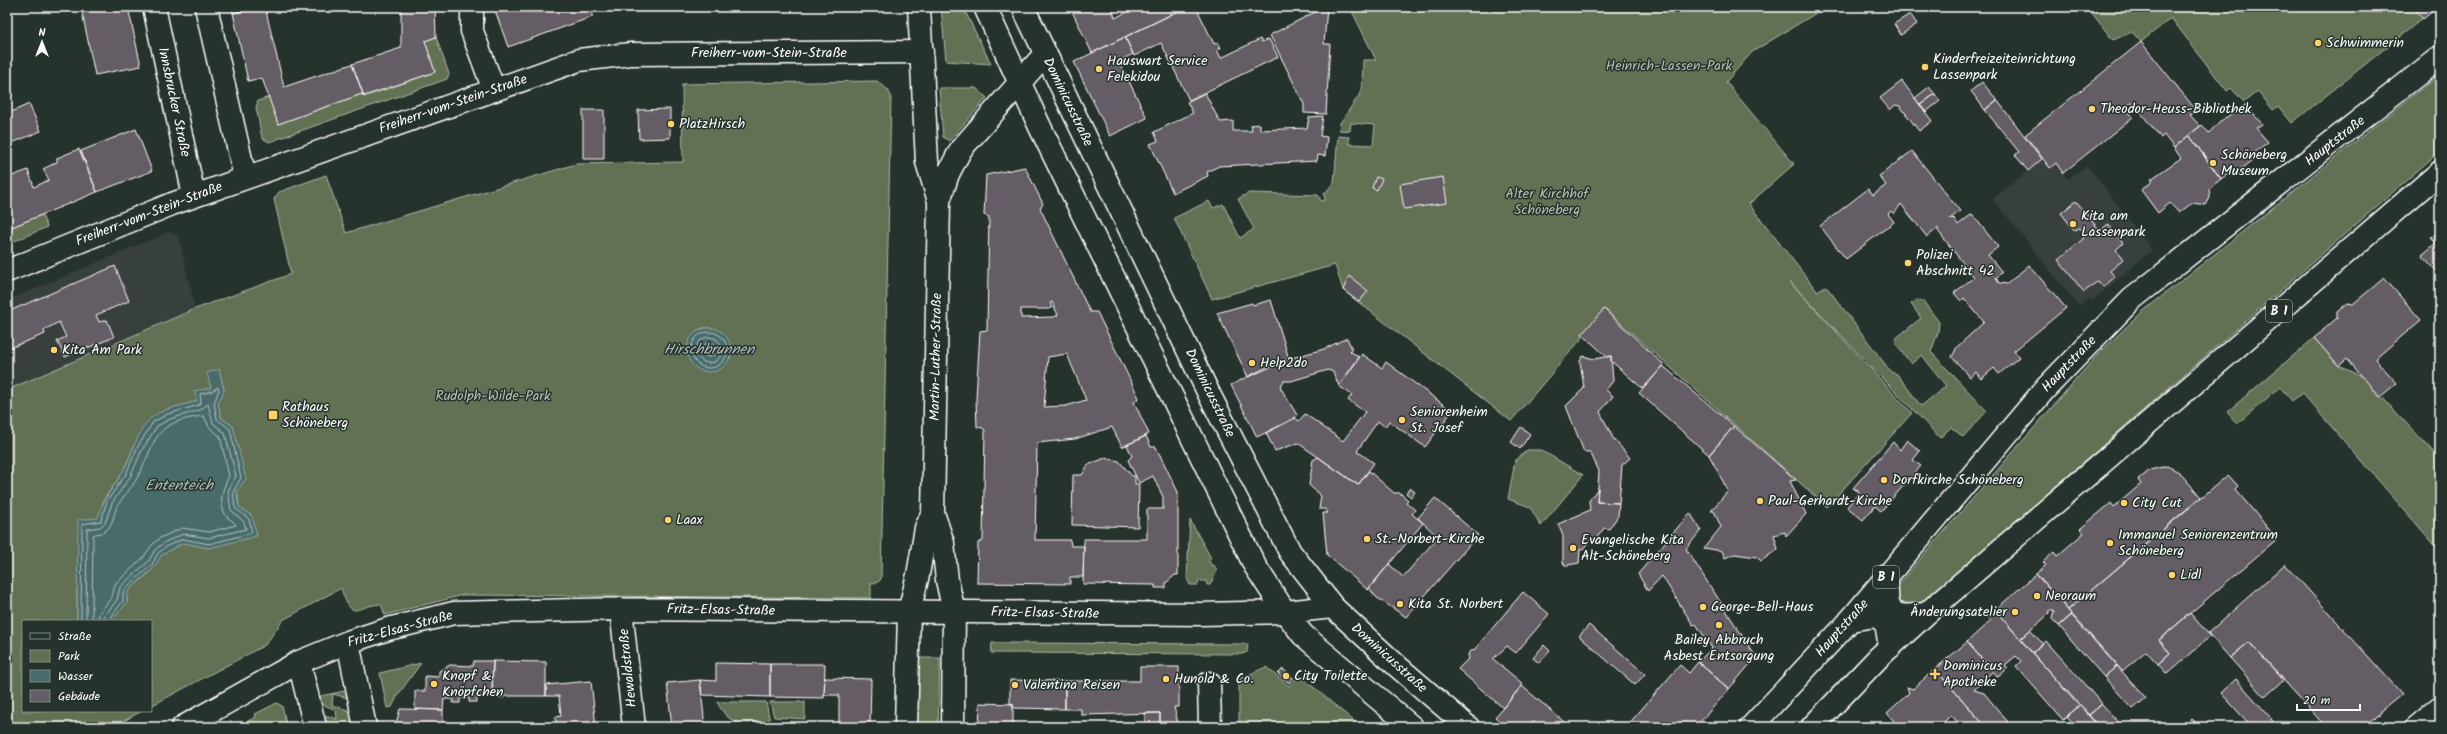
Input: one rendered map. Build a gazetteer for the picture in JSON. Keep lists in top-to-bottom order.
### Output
{
  "streets": {
    "street": [
      "Freiherr-vom-Stein-Straße",
      "Innsbrucker Straße",
      "Dominicusstraße",
      "Hauptstraße",
      "B 1",
      "Martin-Luther-Straße",
      "Fritz-Elsas-Straße",
      "Hewaldstraße"
    ]
  },
  "crossings": [
    ["Freiherr-vom-Stein-Straße", "Innsbrucker Straße"],
    ["Freiherr-vom-Stein-Straße", "Martin-Luther-Straße"],
    ["Dominicusstraße", "Martin-Luther-Straße"],
    ["Dominicusstraße", "Fritz-Elsas-Straße"],
    ["Martin-Luther-Straße", "Fritz-Elsas-Straße"],
    ["Fritz-Elsas-Straße", "Hewaldstraße"]
  ],
  "water": ["Hirschbrunnen", "Ententeich"],
  "parks": ["Heinrich-Lassen-Park", "Alter Kirchhof Schöneberg", "Rudolph-Wilde-Park"],
  "places": {
    "other": [
      "Schwimmerin",
      "Kinderfreizeiteinrichtung Lassenpark",
      "Hauswart Service Felekidou",
      "Theodor-Heuss-Bibliothek",
      "PlatzHirsch",
      "Schöneberg Museum",
      "Kita am Lassenpark",
      "Polizei Abschnitt 42",
      "Kita Am Park",
      "Help2do",
      "Seniorenheim St. Josef",
      "Dorfkirche Schöneberg",
      "Paul-Gerhardt-Kirche",
      "City Cut",
      "Laax",
      "St.-Norbert-Kirche",
      "Immanuel Seniorenzentrum Schöneberg",
      "Evangelische Kita Alt-Schöneberg",
      "Lidl",
      "Neoraum",
      "Kita St. Norbert",
      "George-Bell-Haus",
      "Änderungsatelier",
      "Bailey Abbruch Asbest Entsorgung",
      "City Toilette",
      "Hunold & Co.",
      "Knopf & Knöpfchen",
      "Valentina Reisen"
    ],
    "transit": ["Rathaus Schöneberg"],
    "health": ["Dominicus Apotheke"]
  },
  "legend": [
    "Straße",
    "Park",
    "Wasser",
    "Gebäude"
  ],
  "scale_bar": "20 m",
  "north": "top"
}
